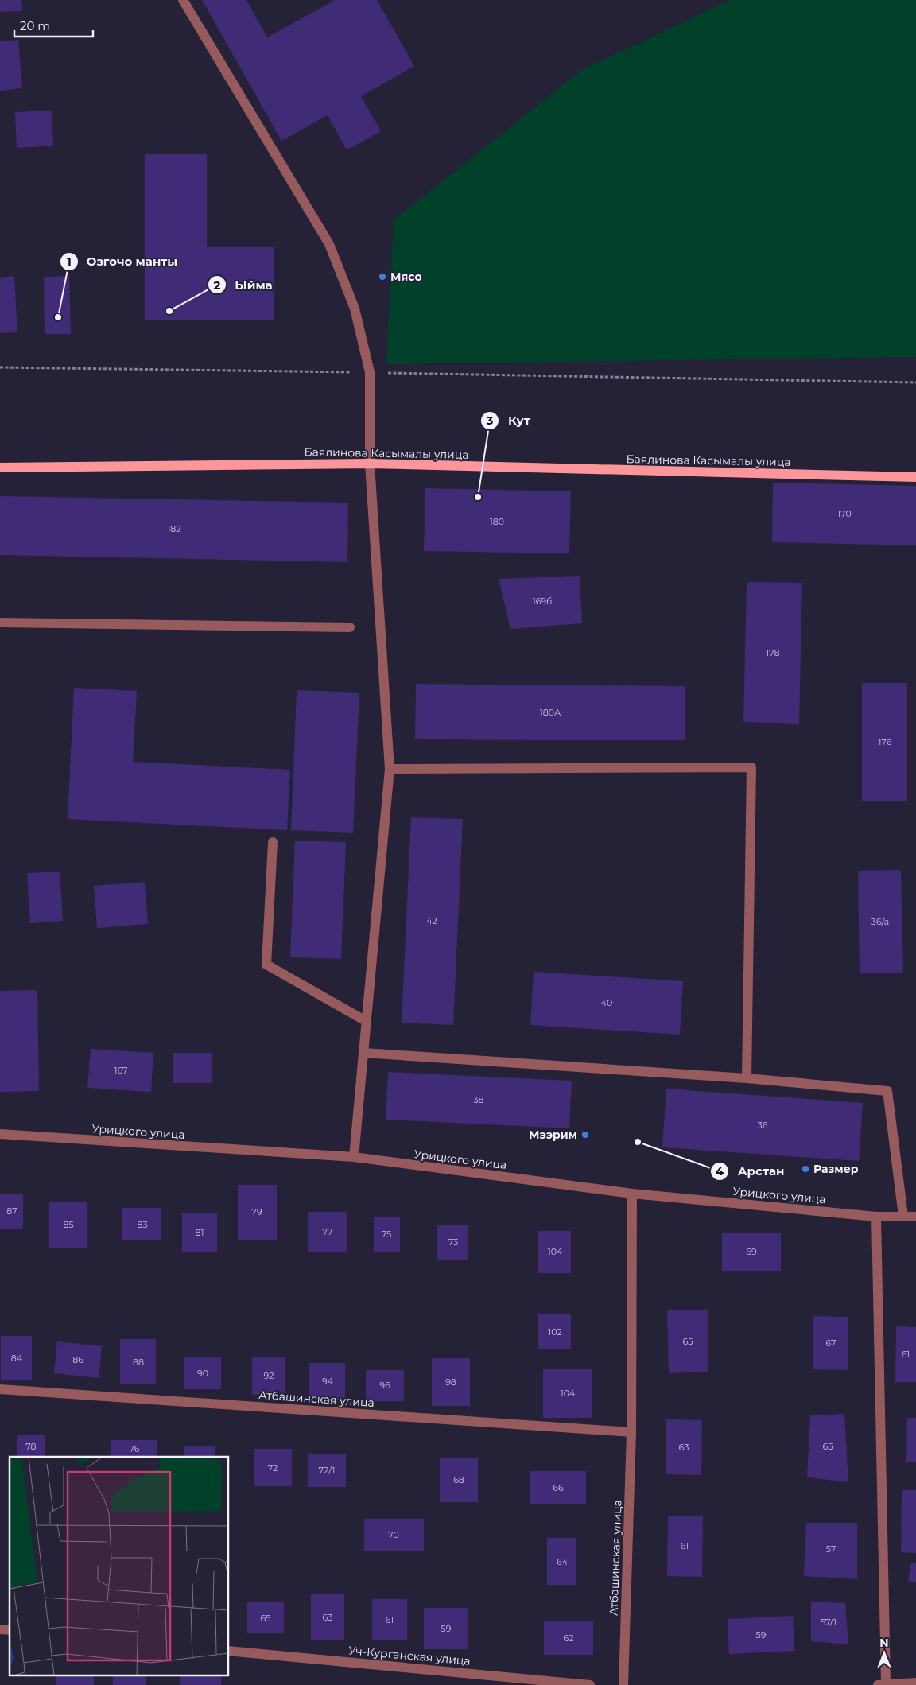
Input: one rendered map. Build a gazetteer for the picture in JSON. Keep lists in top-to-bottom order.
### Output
{
  "streets": {
    "main road": ["Баялинова Касымалы улица"],
    "street": ["Урицкого улица", "Атбашинская улица", "Уч-Курганская улица"]
  },
  "crossings": [
    ["Урицкого улица", "Атбашинская улица"]
  ],
  "places": [
    "Мясо",
    "Ыйма",
    "Озгочо манты",
    "Кут",
    "Мээрим",
    "Арстан",
    "Размер"
  ],
  "house_numbers": [
    "170",
    "180",
    "182",
    "169б",
    "178",
    "180А",
    "176",
    "42",
    "36/a",
    "40",
    "167",
    "38",
    "36",
    "87",
    "79",
    "85",
    "83",
    "77",
    "81",
    "75",
    "73",
    "104",
    "69",
    "102",
    "65",
    "67",
    "61",
    "84",
    "86",
    "88",
    "90",
    "92",
    "94",
    "98",
    "96",
    "104",
    "78",
    "65",
    "63",
    "76",
    "72",
    "72/1",
    "68",
    "66",
    "70",
    "61",
    "57",
    "64",
    "63",
    "65",
    "61",
    "57/1",
    "59",
    "59",
    "62"
  ],
  "scale_bar": "20 m",
  "north": "top"
}
